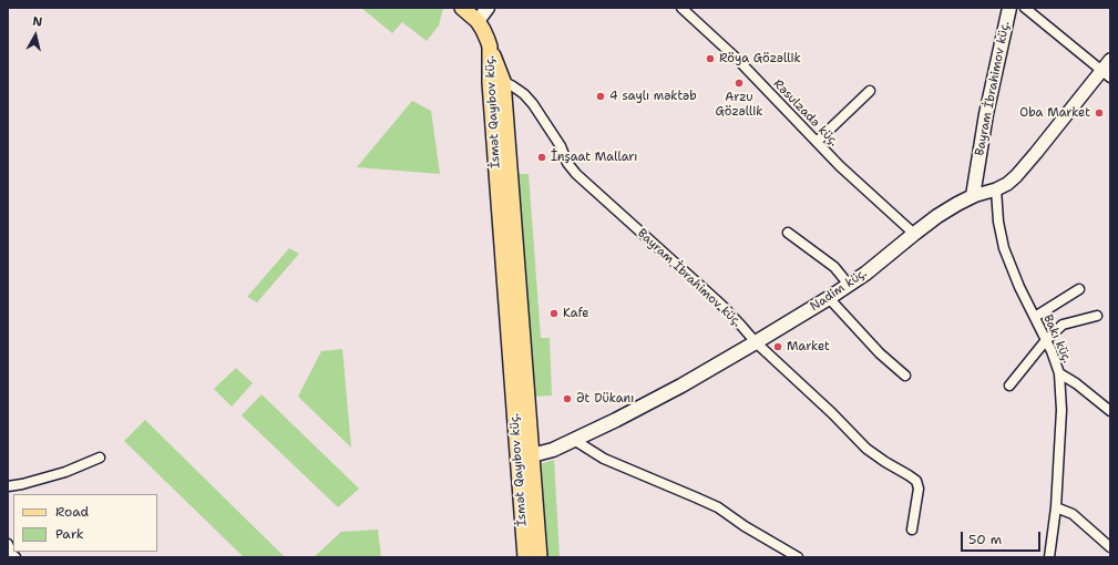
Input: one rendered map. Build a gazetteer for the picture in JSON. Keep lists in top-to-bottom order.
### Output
{
  "streets": {
    "main road": ["Bayram İbrahimov küç.", "İsmət Qayıbov küç.", "Nadim küç."],
    "street": ["Rəsulzadə küç.", "Bakı küç."]
  },
  "crossings": [
    ["Bayram İbrahimov küç.", "İsmət Qayıbov küç."],
    ["Bayram İbrahimov küç.", "Nadim küç."],
    ["İsmət Qayıbov küç.", "Nadim küç."],
    ["Rəsulzadə küç.", "Nadim küç."],
    ["Nadim küç.", "Bakı küç."]
  ],
  "places": [
    "Röya Gözəllik",
    "Arzu Gözəllik",
    "4 saylı məktəb",
    "Oba Market",
    "İnşaat Malları",
    "Kafe",
    "Market",
    "Ət Dükanı"
  ],
  "legend": ["Road", "Park"],
  "scale_bar": "50 m",
  "north": "top"
}
